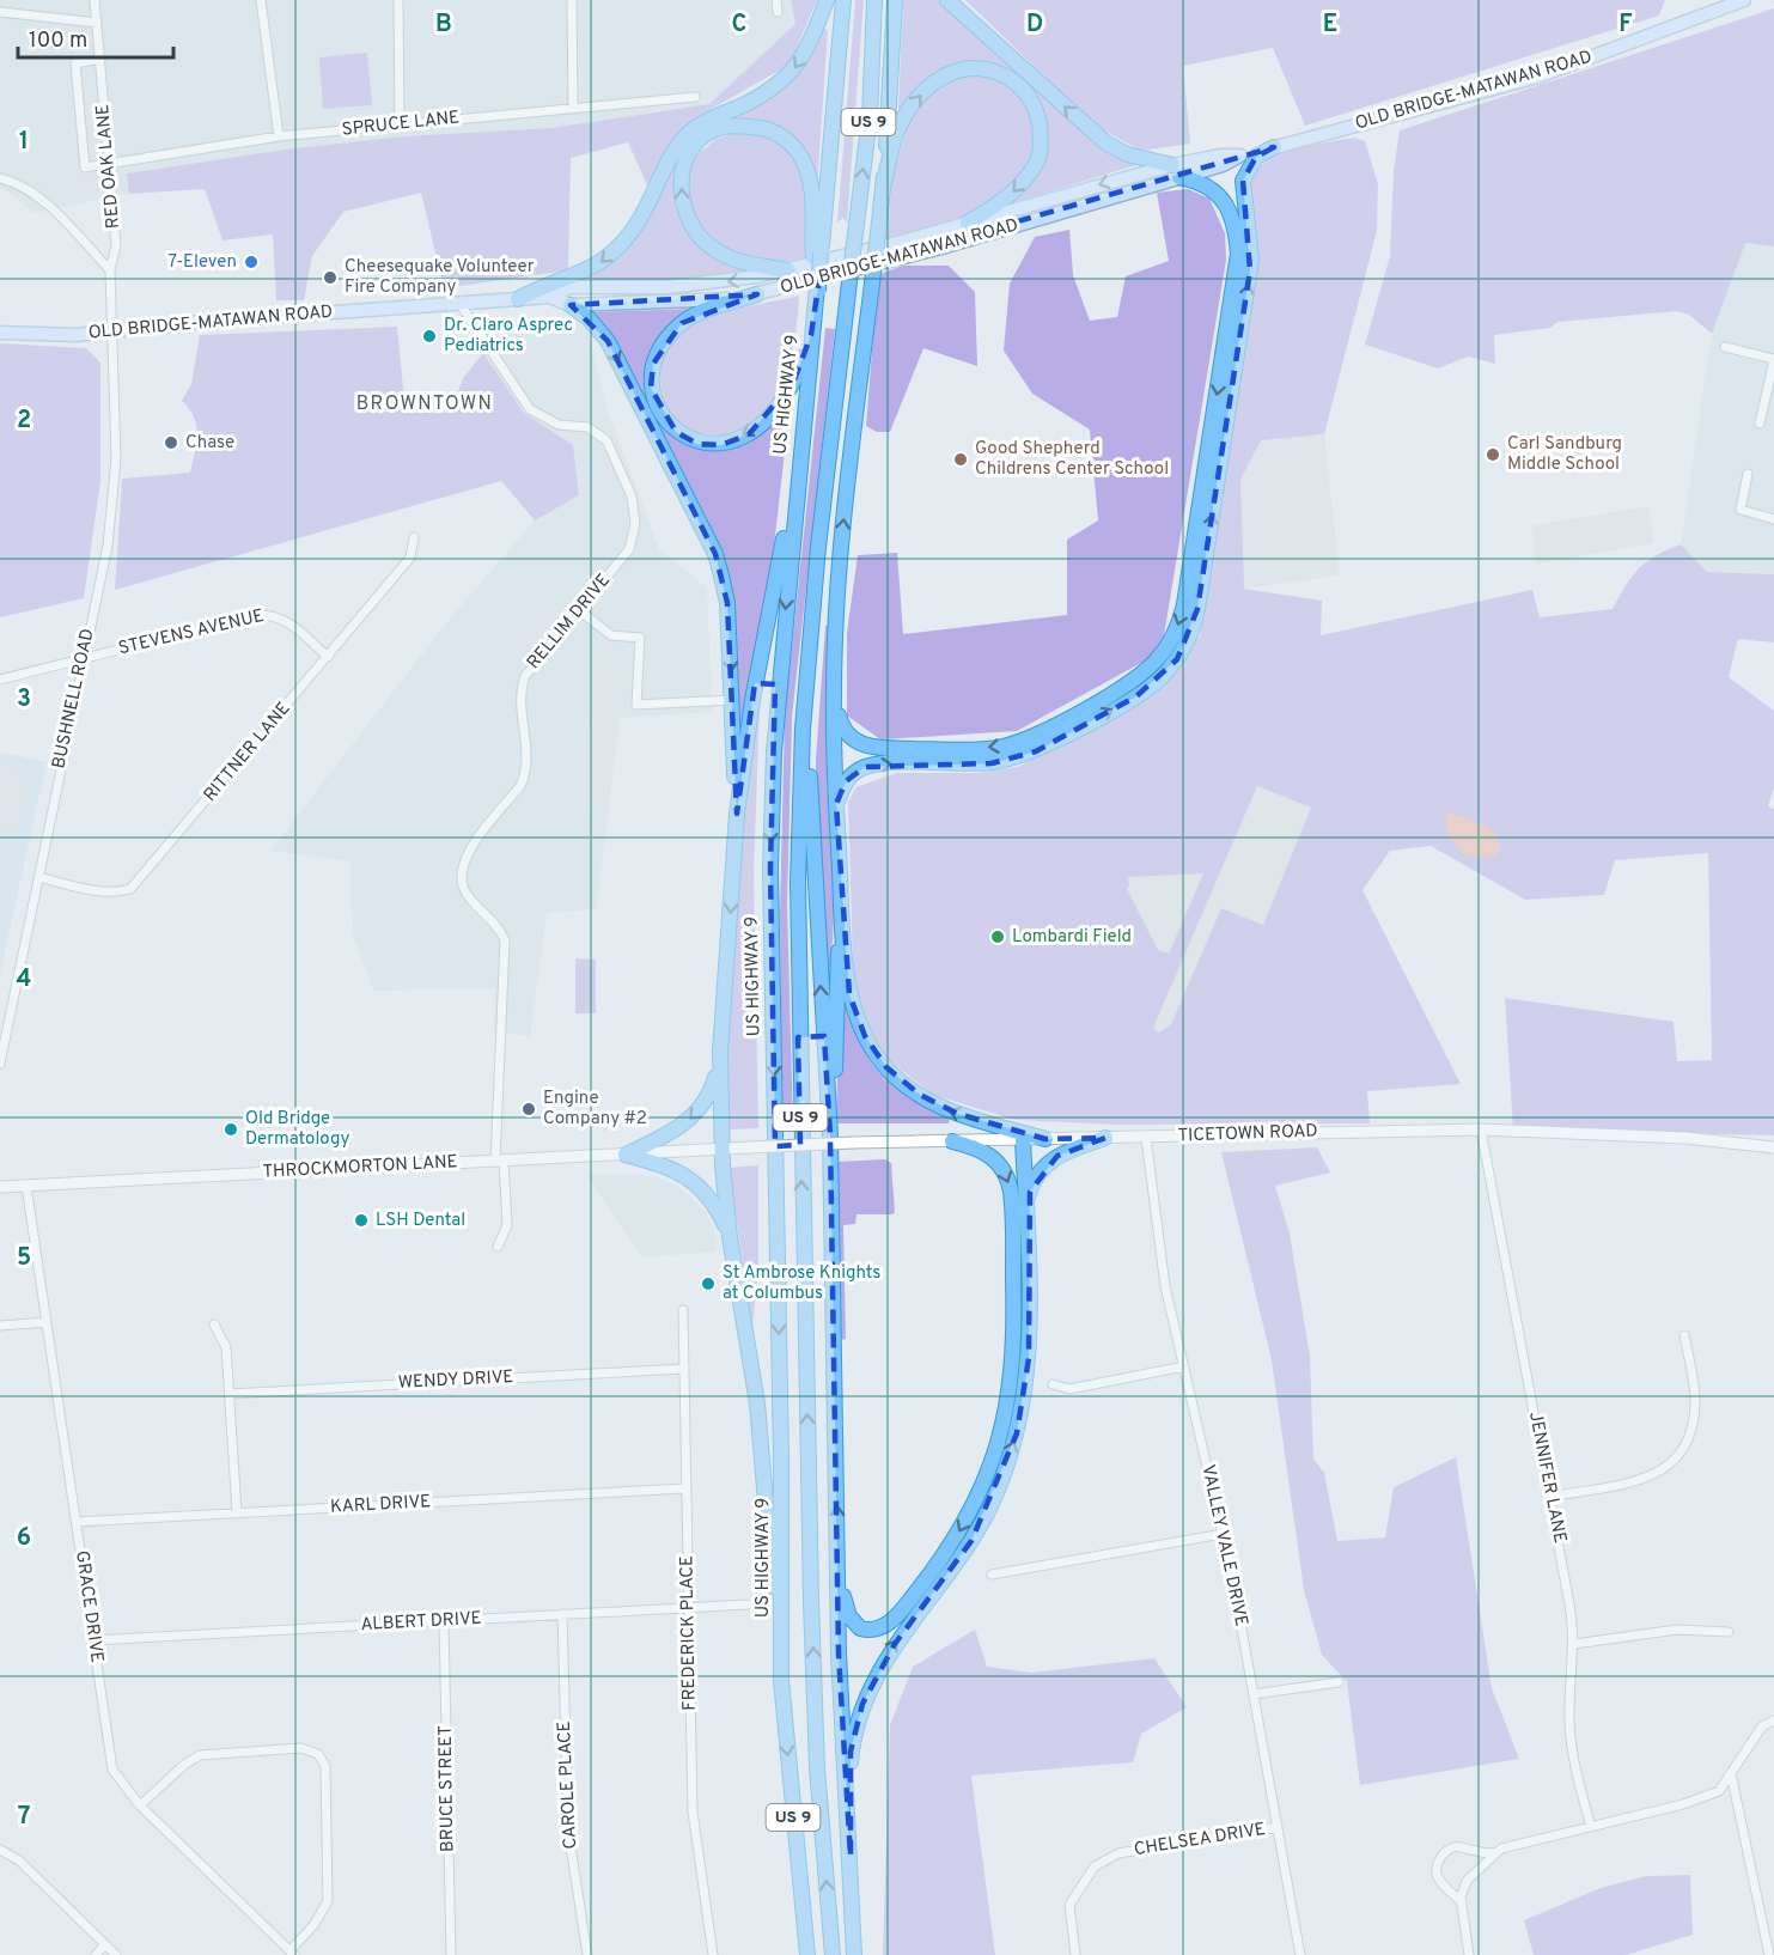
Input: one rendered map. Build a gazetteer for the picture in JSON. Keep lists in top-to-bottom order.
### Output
{
  "streets": {
    "highway": ["US 9", "US HIGHWAY 9"],
    "main road": ["OLD BRIDGE-MATAWAN ROAD"],
    "street": [
      "SPRUCE LANE",
      "RED OAK LANE",
      "RELLIM DRIVE",
      "STEVENS AVENUE",
      "BUSHNELL ROAD",
      "RITTNER LANE",
      "TICETOWN ROAD",
      "THROCKMORTON LANE",
      "WENDY DRIVE",
      "JENNIFER LANE",
      "KARL DRIVE",
      "VALLEY VALE DRIVE",
      "GRACE DRIVE",
      "ALBERT DRIVE",
      "FREDERICK PLACE",
      "CAROLE PLACE",
      "BRUCE STREET",
      "CHELSEA DRIVE"
    ]
  },
  "crossings": [
    ["OLD BRIDGE-MATAWAN ROAD", "RED OAK LANE"],
    ["OLD BRIDGE-MATAWAN ROAD", "RELLIM DRIVE"],
    ["OLD BRIDGE-MATAWAN ROAD", "BUSHNELL ROAD"],
    ["SPRUCE LANE", "RED OAK LANE"],
    ["RED OAK LANE", "BUSHNELL ROAD"],
    ["RELLIM DRIVE", "THROCKMORTON LANE"],
    ["STEVENS AVENUE", "BUSHNELL ROAD"],
    ["STEVENS AVENUE", "RITTNER LANE"],
    ["BUSHNELL ROAD", "RITTNER LANE"],
    ["TICETOWN ROAD", "THROCKMORTON LANE"],
    ["TICETOWN ROAD", "JENNIFER LANE"],
    ["TICETOWN ROAD", "VALLEY VALE DRIVE"],
    ["THROCKMORTON LANE", "GRACE DRIVE"],
    ["WENDY DRIVE", "FREDERICK PLACE"],
    ["KARL DRIVE", "GRACE DRIVE"],
    ["KARL DRIVE", "FREDERICK PLACE"],
    ["VALLEY VALE DRIVE", "CHELSEA DRIVE"],
    ["GRACE DRIVE", "ALBERT DRIVE"],
    ["ALBERT DRIVE", "FREDERICK PLACE"],
    ["ALBERT DRIVE", "CAROLE PLACE"],
    ["ALBERT DRIVE", "BRUCE STREET"]
  ],
  "districts": ["BROWNTOWN"],
  "places": [
    "7-Eleven",
    "Cheesequake Volunteer Fire Company",
    "Dr. Claro Asprec Pediatrics",
    "Chase",
    "Carl Sandburg Middle School",
    "Good Shepherd Childrens Center School",
    "Lombardi Field",
    "Engine Company #2",
    "Old Bridge Dermatology",
    "LSH Dental",
    "St Ambrose Knights at Columbus"
  ],
  "scale_bar": "100 m",
  "grid": {
    "columns": [
      "B",
      "C",
      "D",
      "E",
      "F"
    ],
    "rows": [
      "1",
      "2",
      "3",
      "4",
      "5",
      "6",
      "7"
    ]
  }
}
